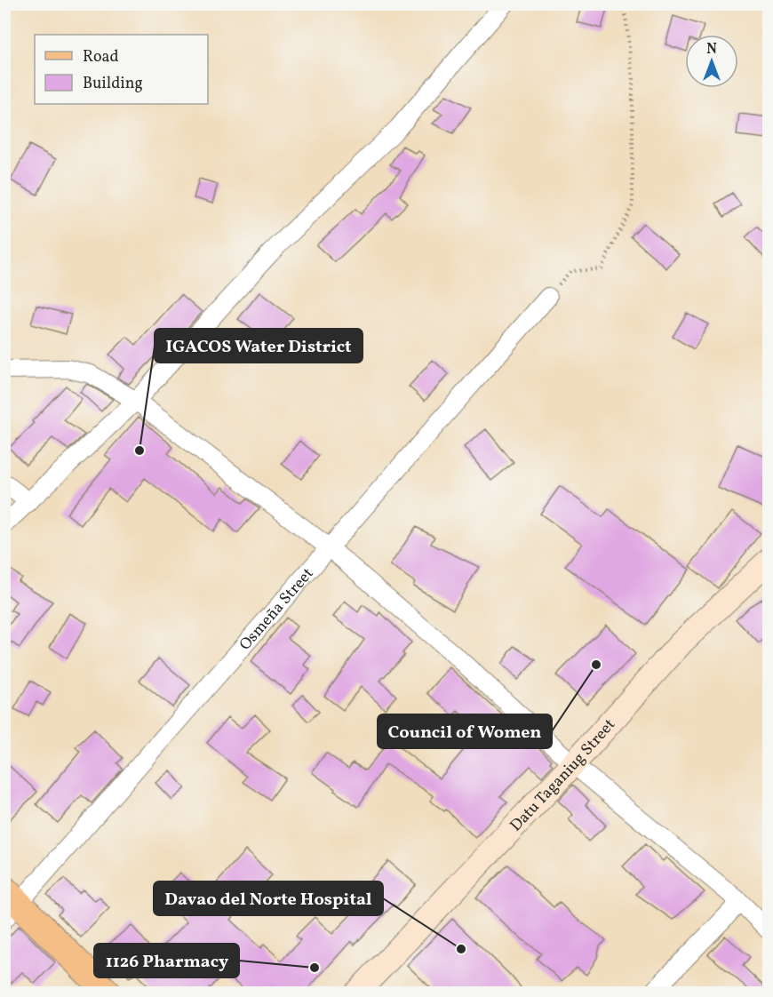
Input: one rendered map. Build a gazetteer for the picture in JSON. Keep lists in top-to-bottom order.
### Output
{
  "streets": {
    "main road": ["Datu Taganiug Street"],
    "street": ["Osmeña Street"]
  },
  "places": [
    "IGACOS Water District",
    "Council of Women",
    "Davao del Norte Hospital",
    "1126 Pharmacy"
  ],
  "legend": ["Road", "Building"],
  "north": "top"
}
